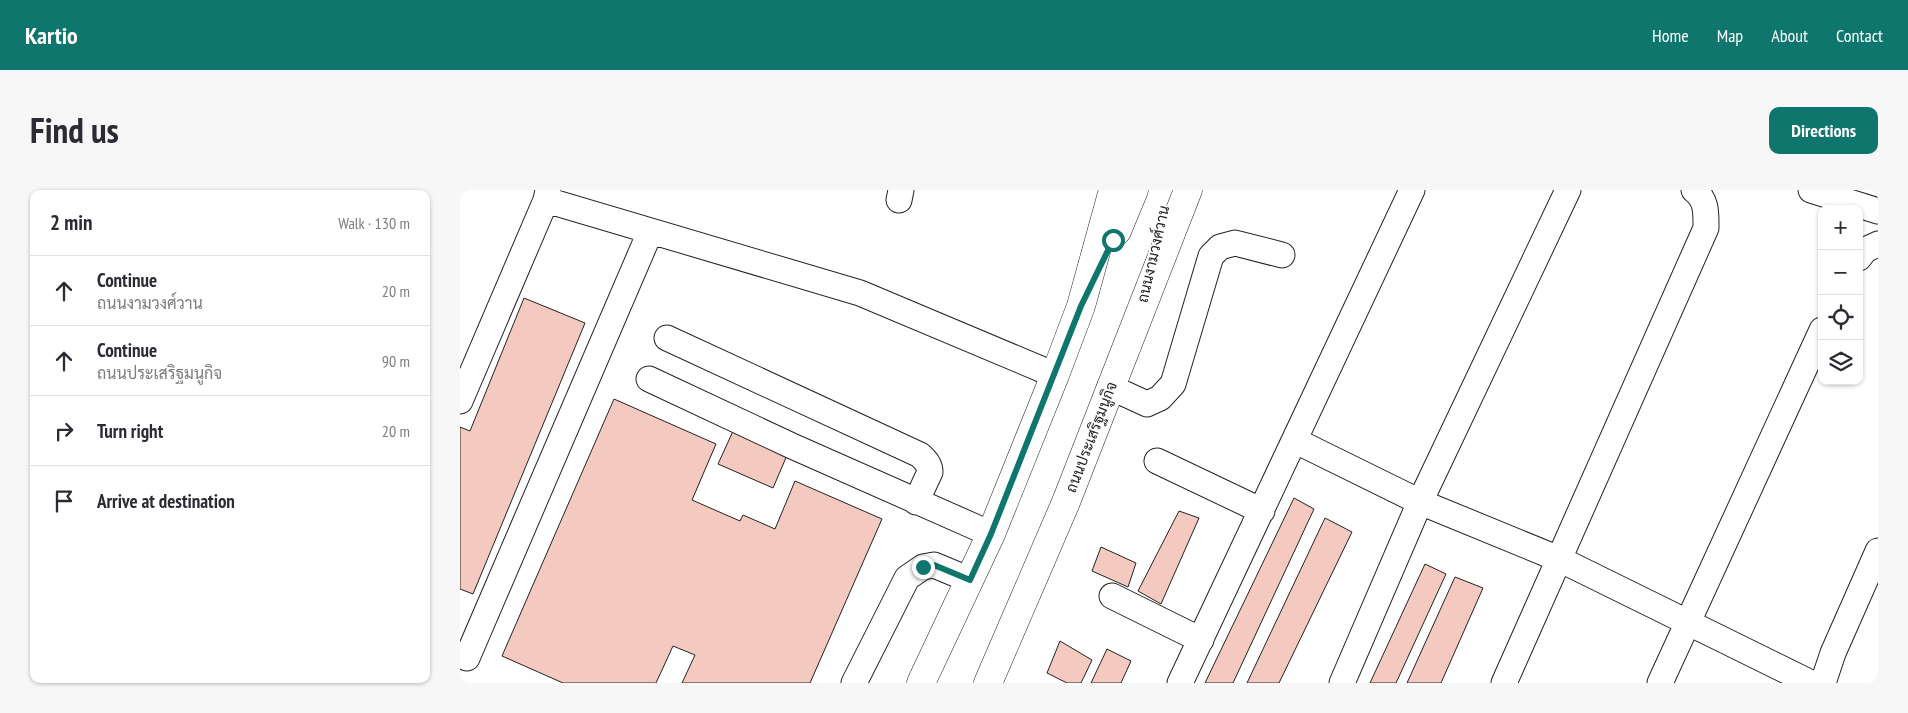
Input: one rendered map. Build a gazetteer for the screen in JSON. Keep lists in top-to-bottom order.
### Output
{
  "streets": {
    "main road": ["ถนนงามวงศ์วาน", "ถนนประเสริฐมนูกิจ"]
  },
  "crossings": [
    ["ถนนงามวงศ์วาน", "ถนนประเสริฐมนูกิจ"]
  ],
  "page": {
    "header": "Kartio",
    "nav": [
      "Home",
      "Map",
      "About",
      "Contact"
    ],
    "title": "Find us",
    "buttons": "Directions",
    "heading": ["2 min", "Walk · 130 m"],
    "map_buttons": ["+", "−"],
    "list": [
      ["Continue", "ถนนงามวงศ์วาน", "20 m"],
      ["Continue", "ถนนประเสริฐมนูกิจ", "90 m"],
      ["Turn right", "20 m"],
      "Arrive at destination"
    ]
  }
}
